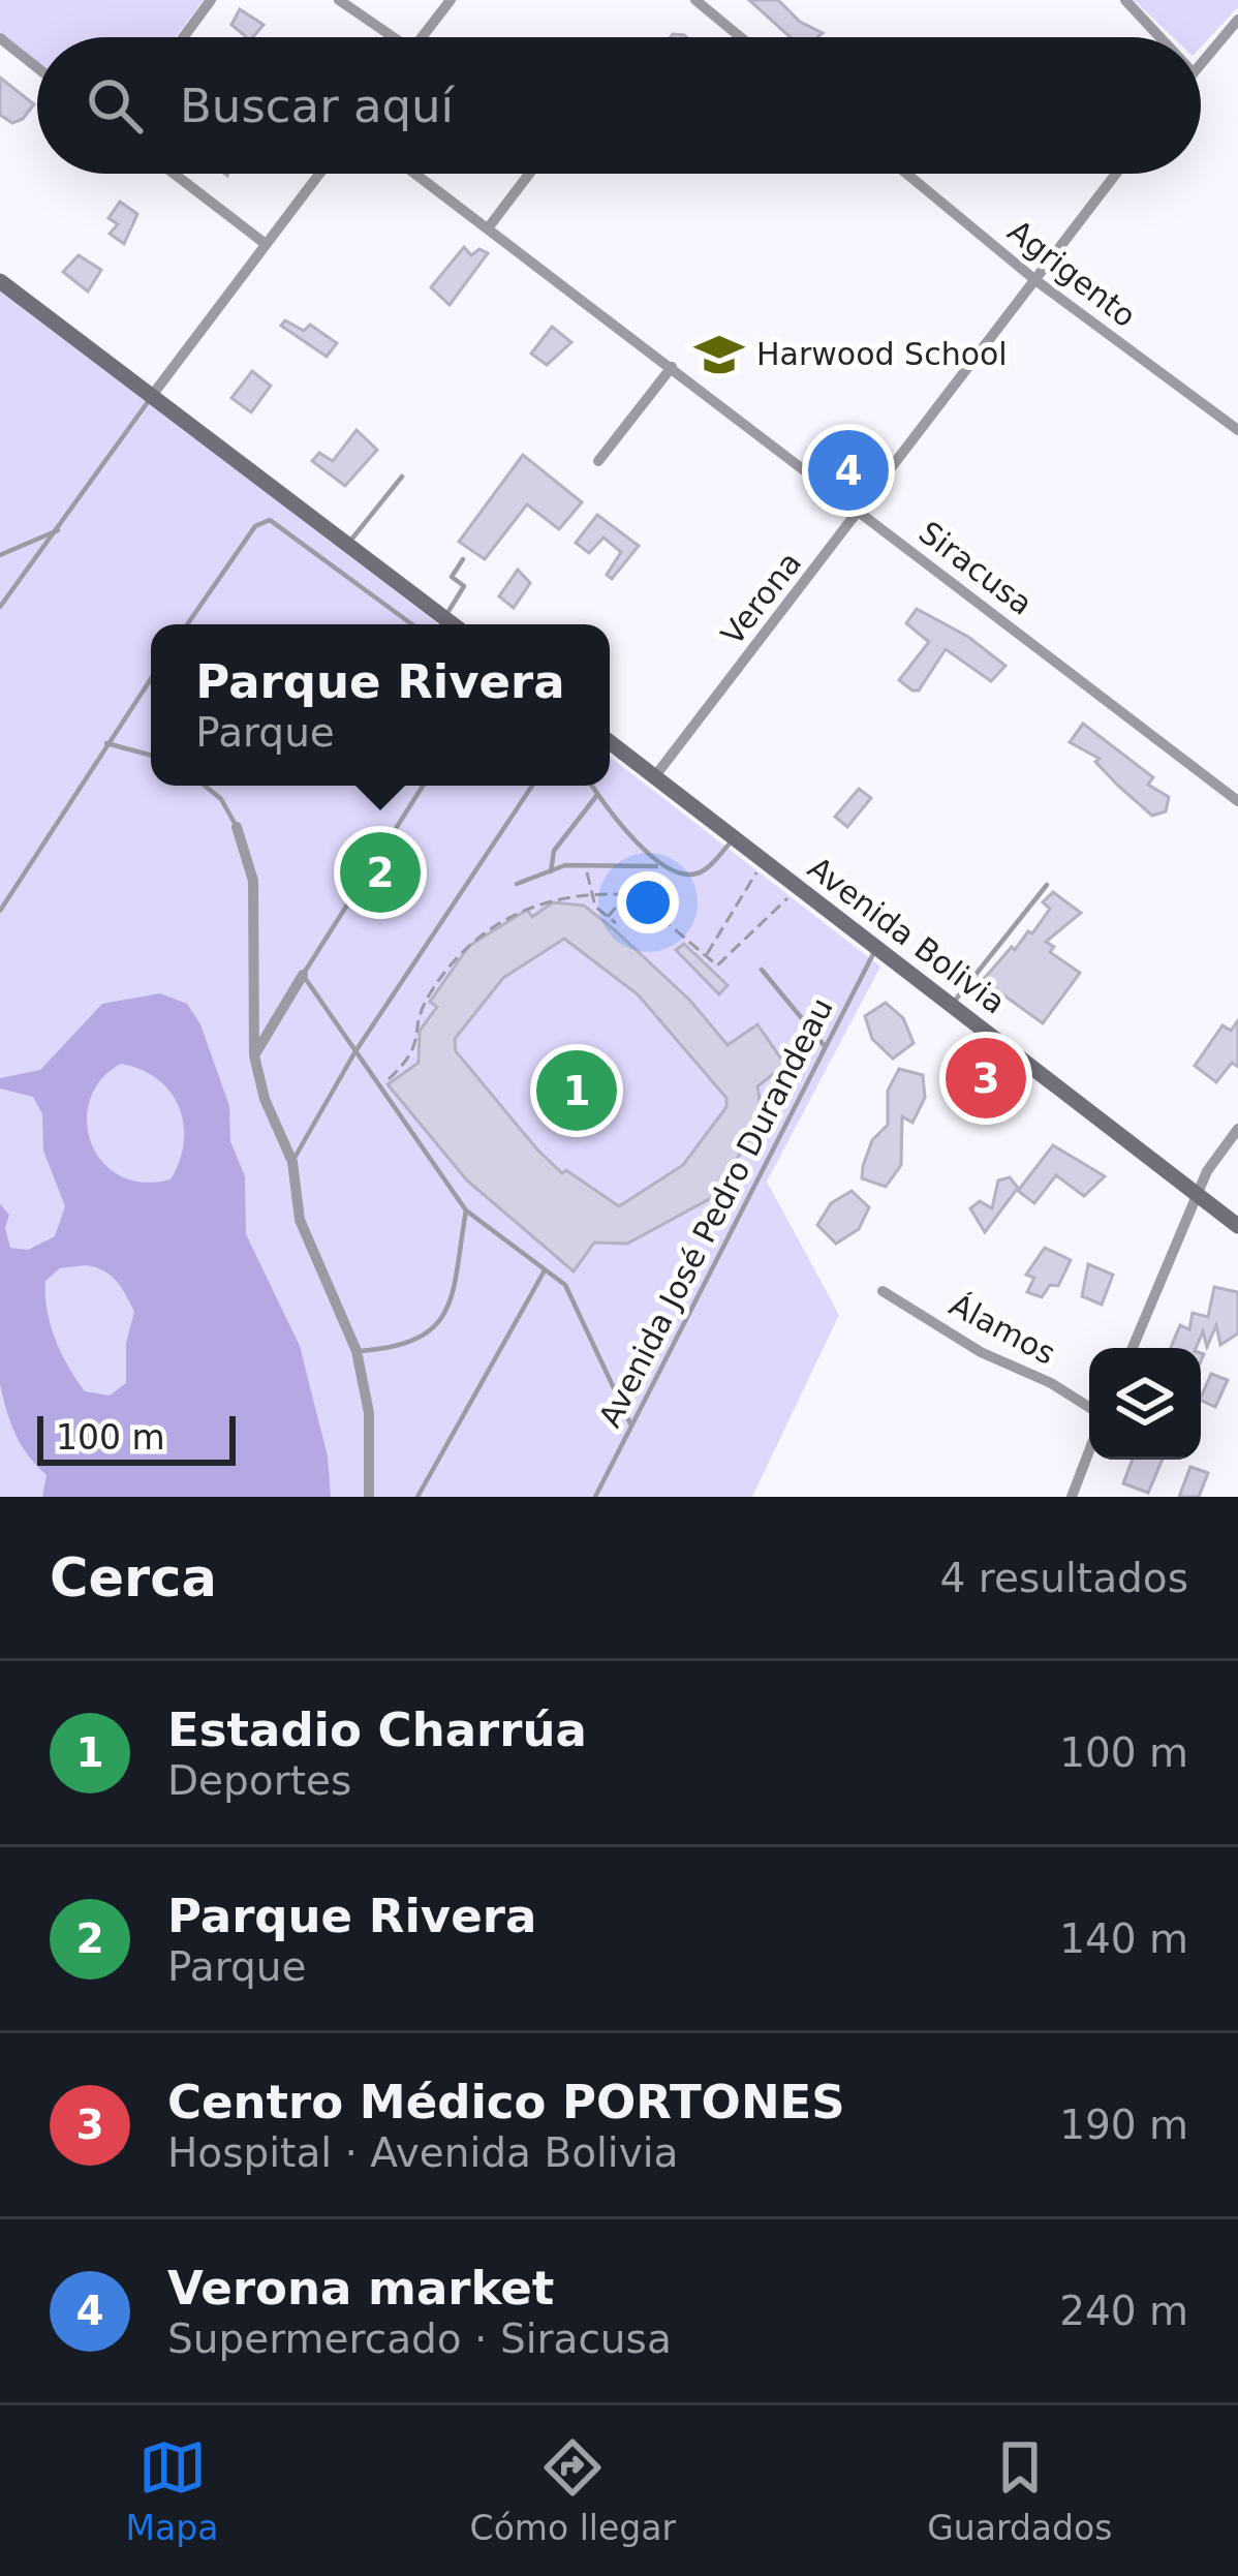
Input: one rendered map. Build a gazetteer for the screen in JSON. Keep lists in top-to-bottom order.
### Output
{
  "streets": {
    "street": [
      "Agrigento",
      "Siracusa",
      "Verona",
      "Avenida Bolivia",
      "Álamos"
    ],
    "lane": ["Avenida José Pedro Durandeau"]
  },
  "crossings": [
    ["Agrigento", "Verona"],
    ["Siracusa", "Verona"],
    ["Verona", "Avenida Bolivia"],
    ["Avenida Bolivia", "Avenida José Pedro Durandeau"]
  ],
  "places": {
    "school or university": ["Harwood School"]
  },
  "scale_bar": "100 m",
  "page": {
    "search": "Buscar aquí",
    "pins": [
      "4",
      "2",
      "3",
      "1"
    ],
    "popup": ["Parque Rivera", "Parque"],
    "scale": "100 m",
    "heading": ["Cerca", "4 resultados"],
    "list": [
      {
        "mark": "1",
        "name": "Estadio Charrúa",
        "note": "Deportes",
        "value": "100 m"
      },
      {
        "mark": "2",
        "name": "Parque Rivera",
        "note": "Parque",
        "value": "140 m"
      },
      {
        "mark": "3",
        "name": "Centro Médico PORTONES",
        "note": "Hospital · Avenida Bolivia",
        "value": "190 m"
      },
      {
        "mark": "4",
        "name": "Verona market",
        "note": "Supermercado · Siracusa",
        "value": "240 m"
      }
    ],
    "nav": ["Mapa", "Cómo llegar", "Guardados"]
  }
}
